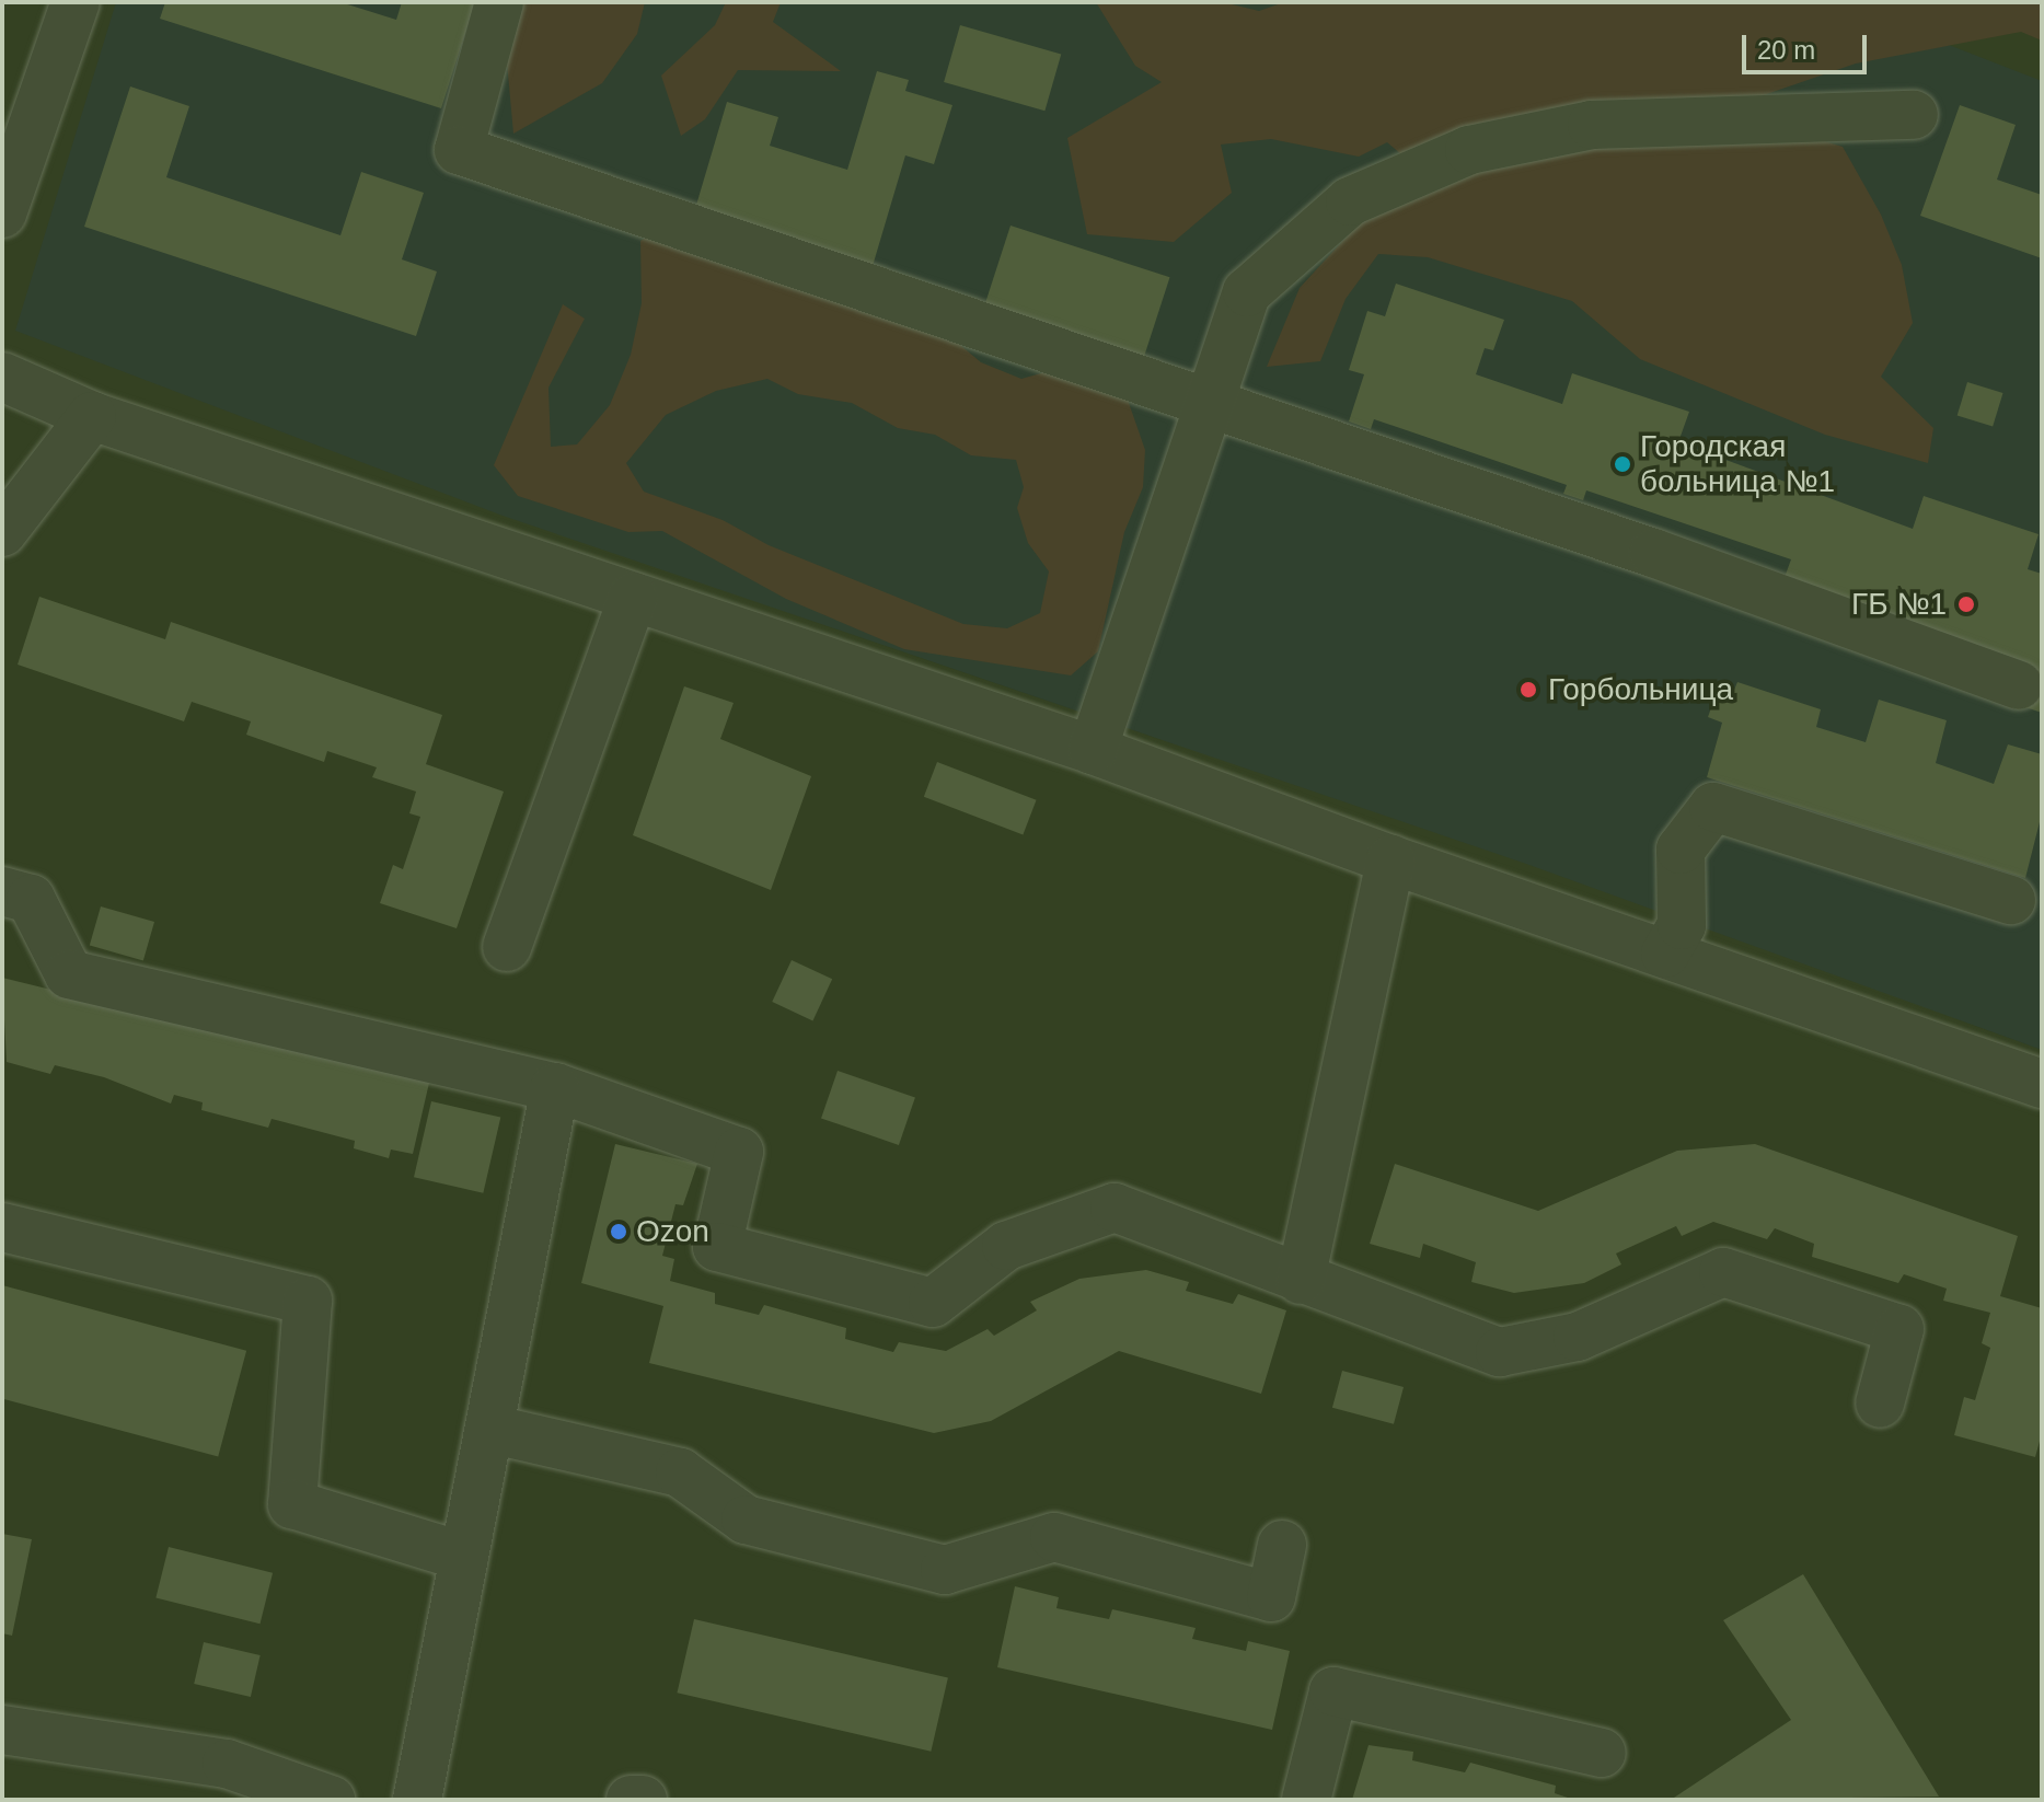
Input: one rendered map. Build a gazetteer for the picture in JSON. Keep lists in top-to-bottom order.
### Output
{
  "places": [
    "Городская больница №1",
    "ГБ №1",
    "Горбольница",
    "Ozon"
  ],
  "scale_bar": "20 m"
}
